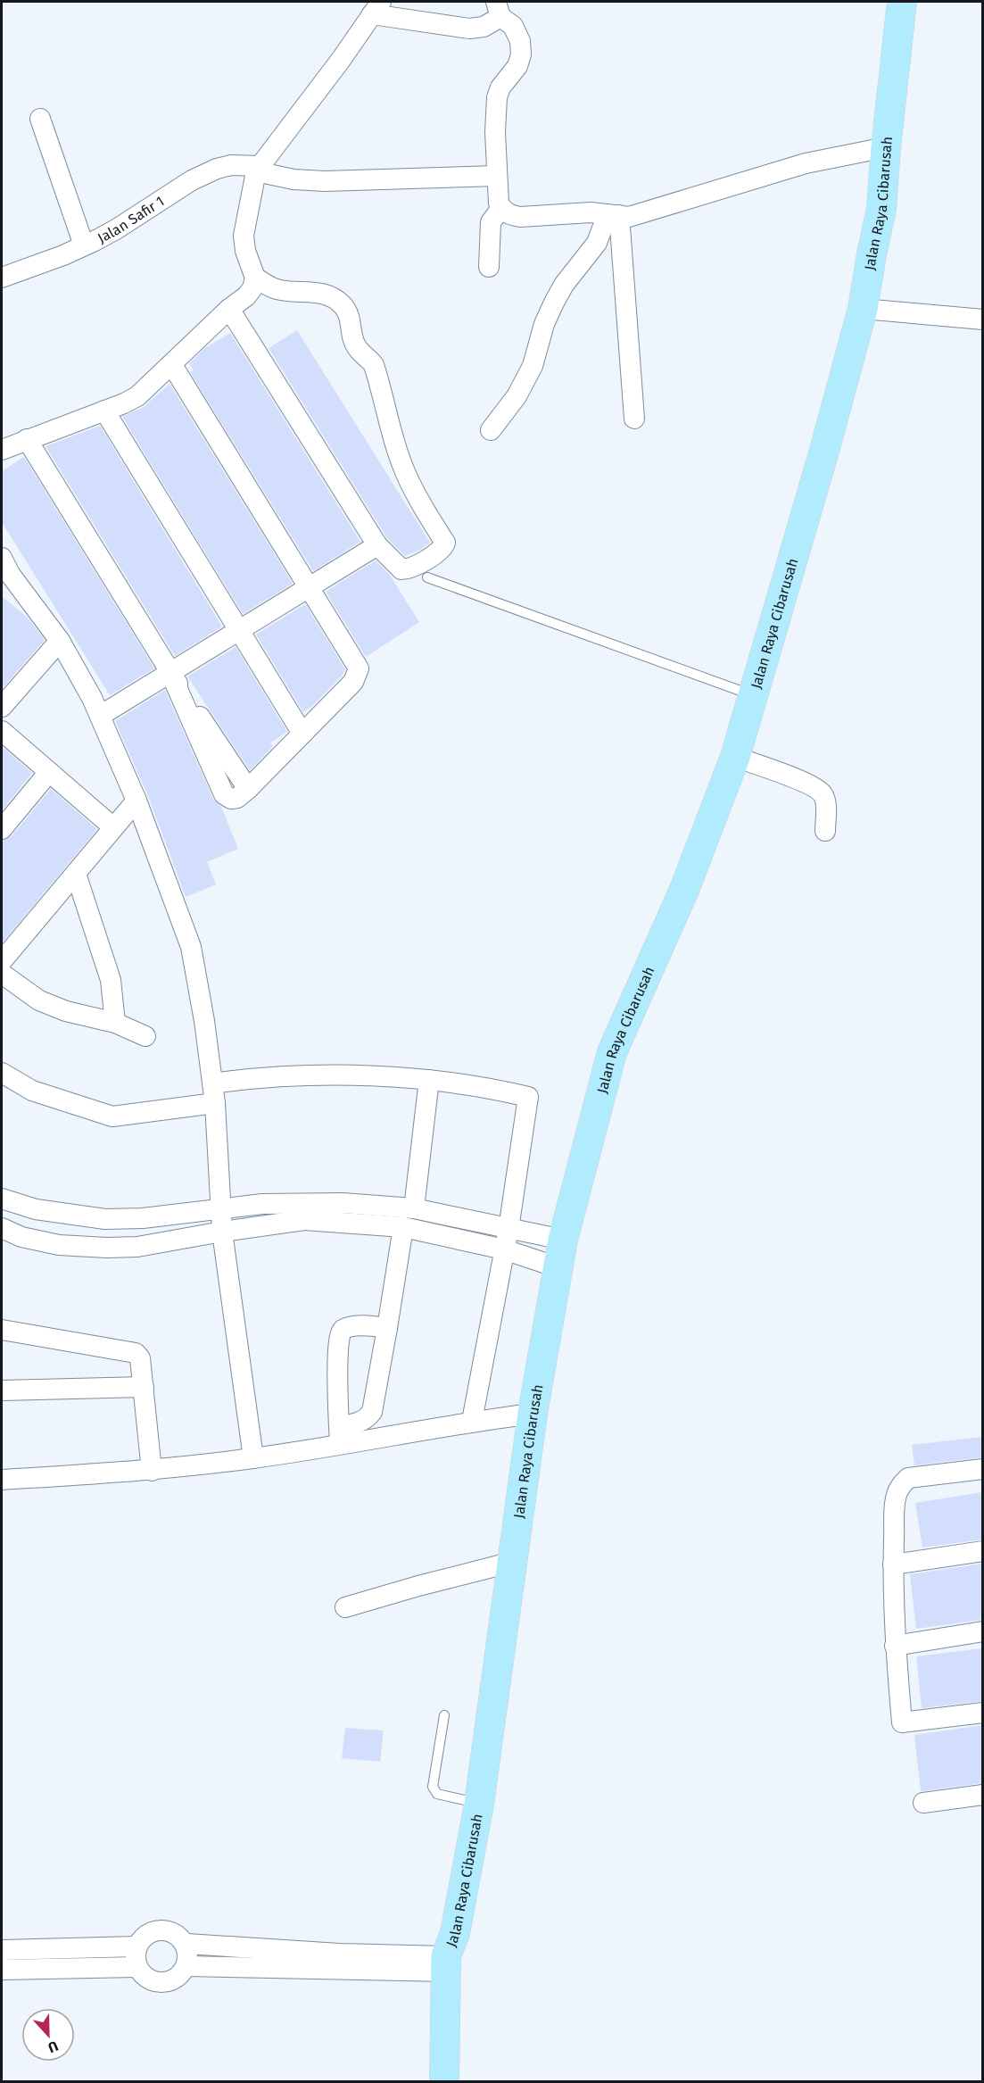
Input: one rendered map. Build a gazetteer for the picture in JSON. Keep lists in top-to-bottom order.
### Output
{
  "streets": {
    "main road": ["Jalan Raya Cibarusah"],
    "street": ["Jalan Safir 1"]
  },
  "north": "bottom"
}
